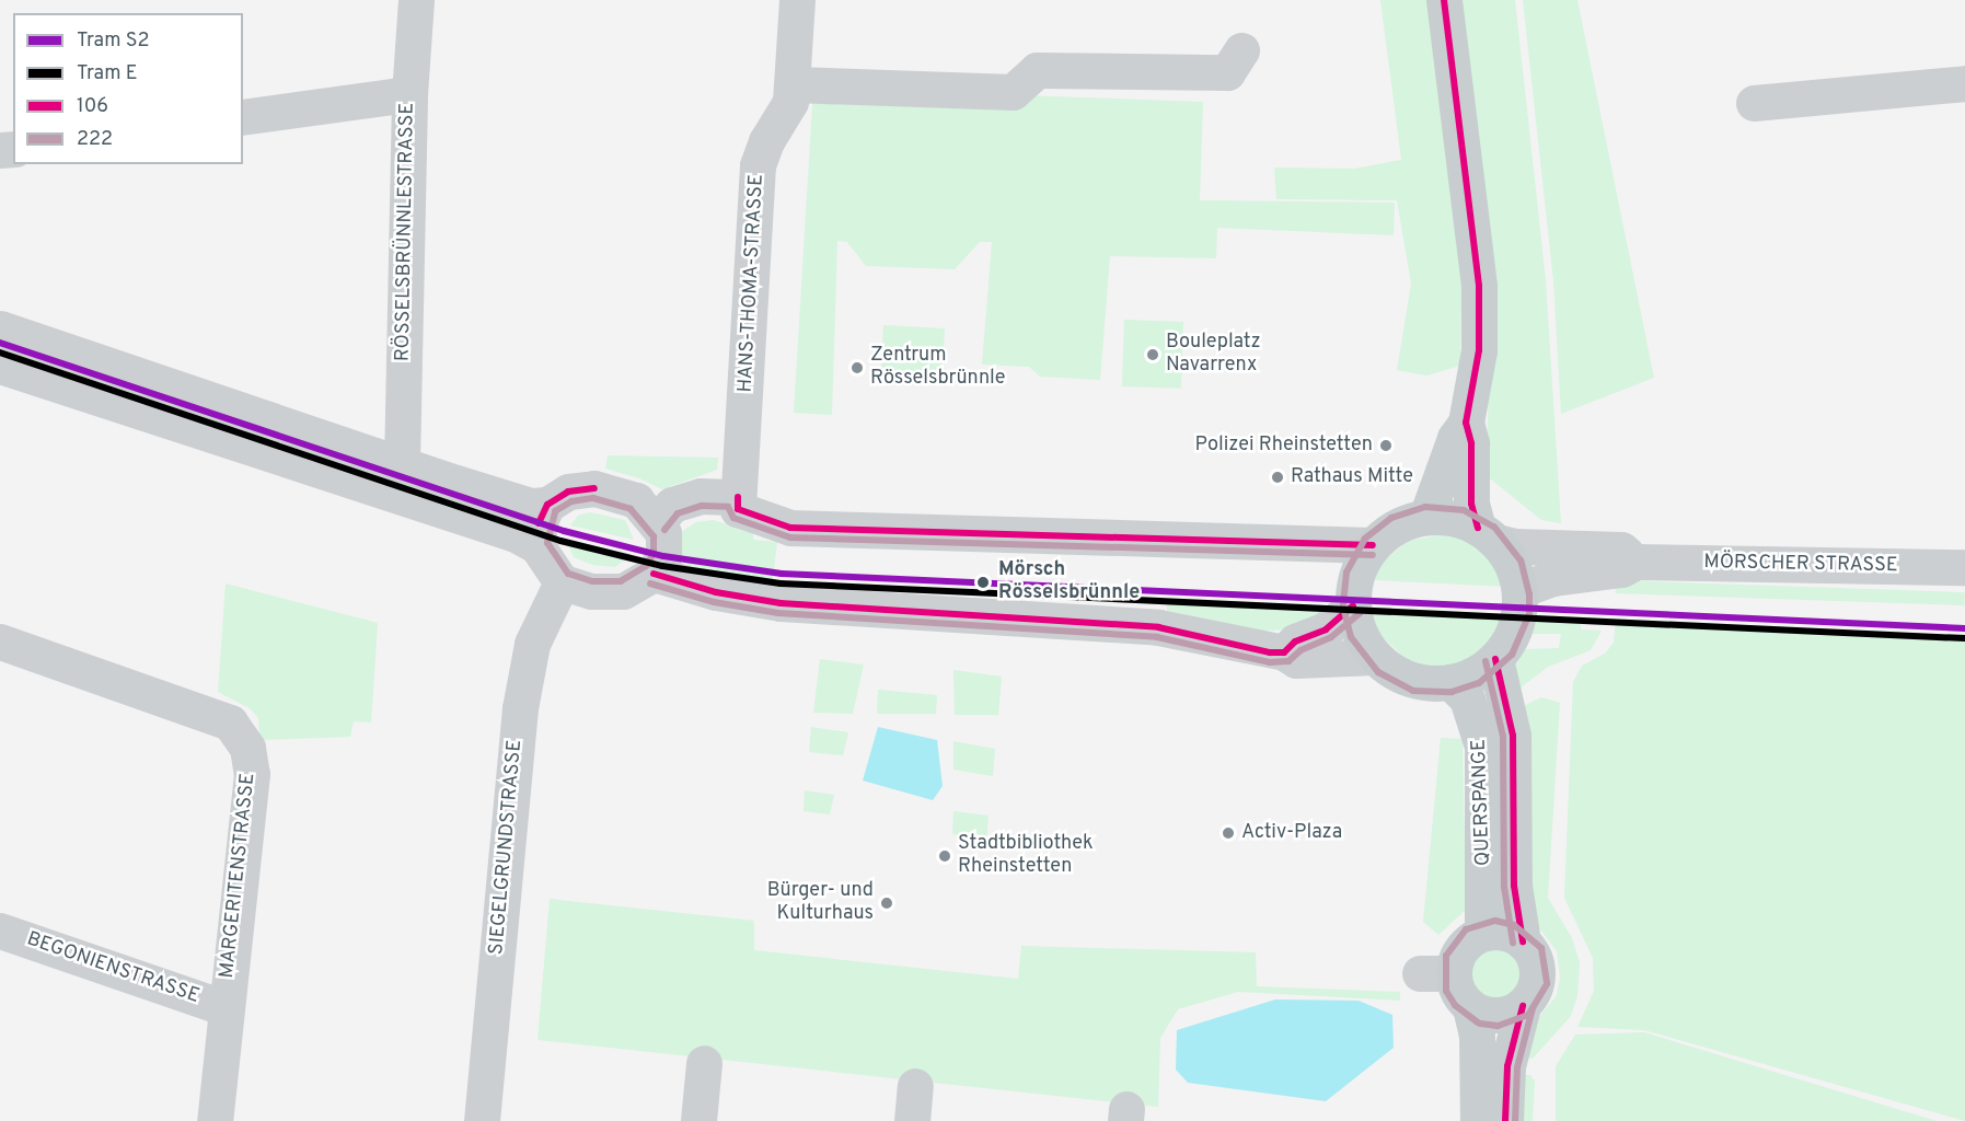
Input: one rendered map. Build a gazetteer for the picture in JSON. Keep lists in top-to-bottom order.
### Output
{
  "streets": {
    "main road": ["QUERSPANGE"],
    "street": [
      "RÖSSELSBRÜNNLESTRASSE",
      "HANS-THOMA-STRASSE",
      "MÖRSCHER STRASSE",
      "SIEGELGRUNDSTRASSE",
      "MARGERITENSTRASSE",
      "BEGONIENSTRASSE"
    ]
  },
  "crossings": [
    ["MÖRSCHER STRASSE", "QUERSPANGE"],
    ["MARGERITENSTRASSE", "BEGONIENSTRASSE"]
  ],
  "places": [
    "Bouleplatz Navarrenx",
    "Zentrum Rösselsbrünnle",
    "Polizei Rheinstetten",
    "Rathaus Mitte",
    "Mörsch Rösselsbrünnle",
    "Activ-Plaza",
    "Stadtbibliothek Rheinstetten",
    "Bürger- und Kulturhaus"
  ],
  "lines": [
    "transit line 106",
    "tram line S2",
    "tram line E",
    "transit line 222"
  ],
  "legend": [
    "Tram S2",
    "Tram E",
    "106",
    "222"
  ]
}
